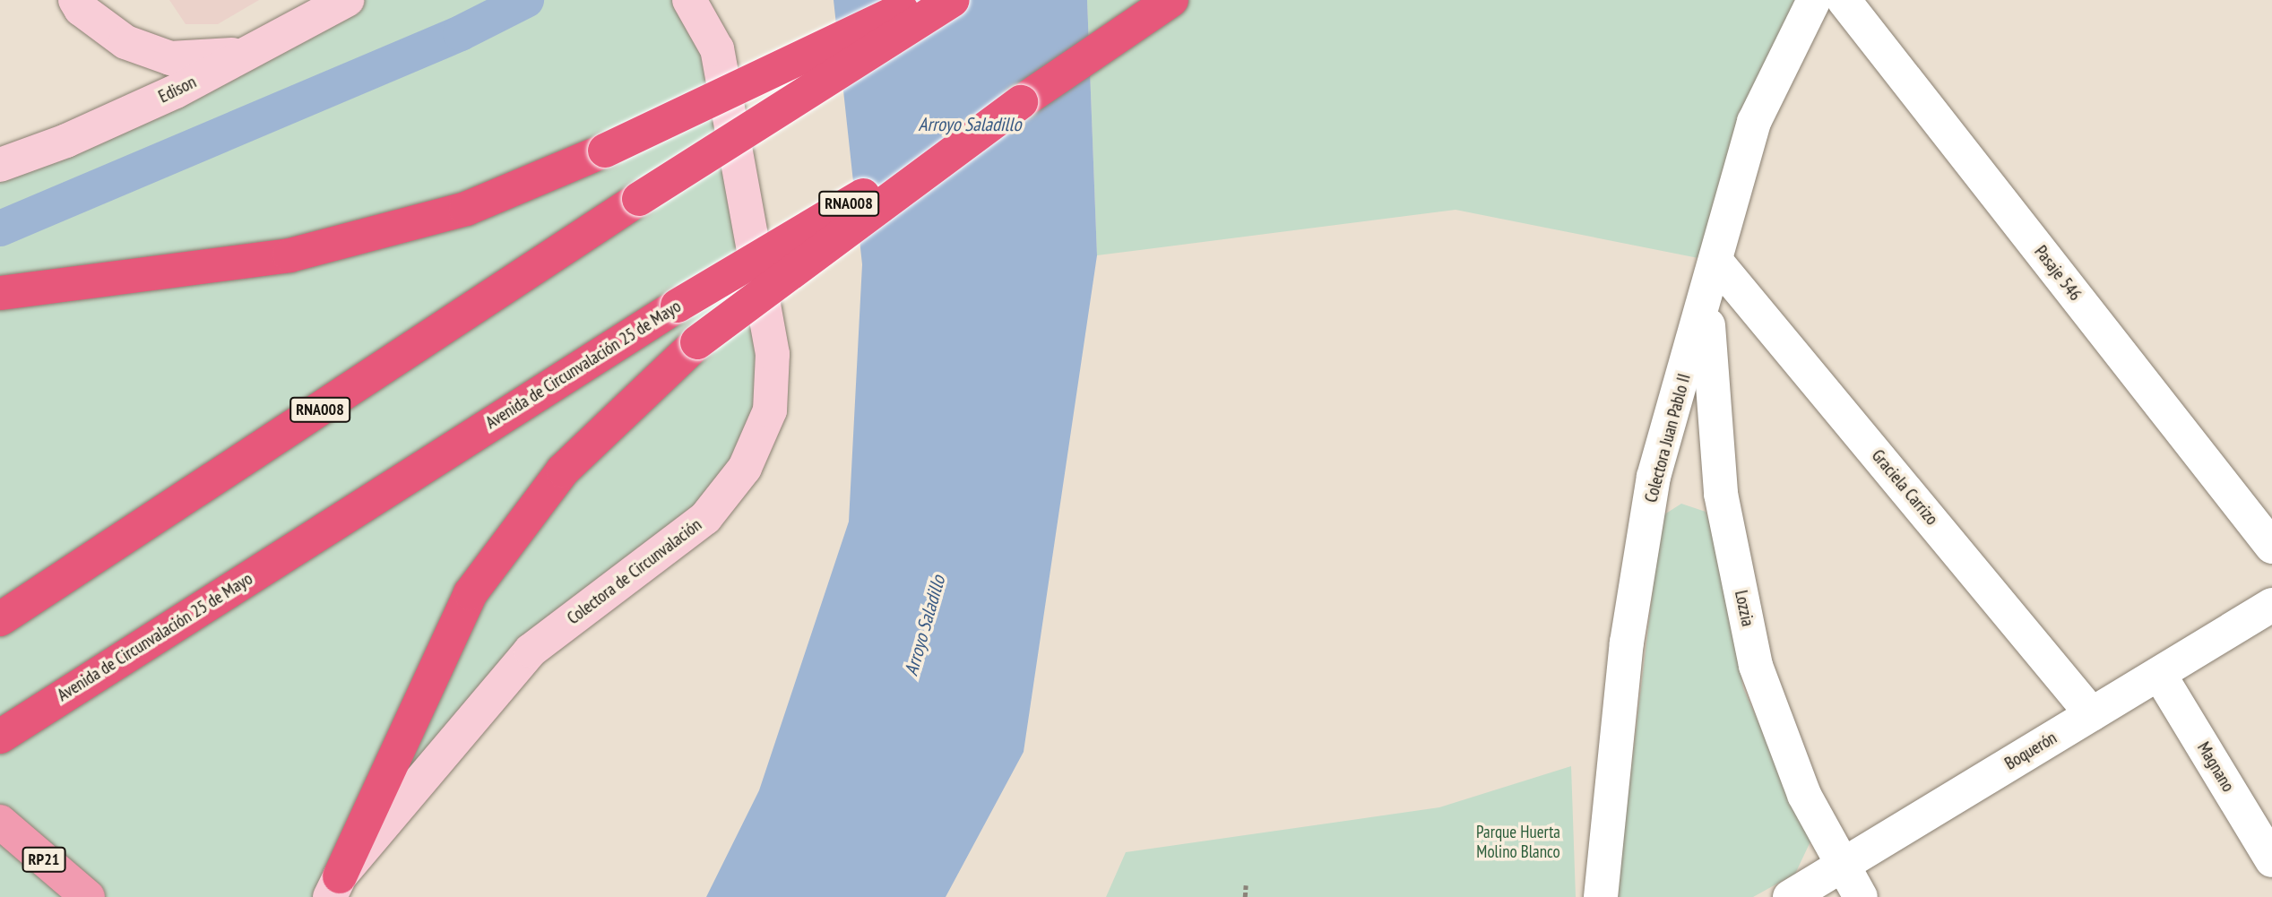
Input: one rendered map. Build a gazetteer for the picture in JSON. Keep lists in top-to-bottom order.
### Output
{
  "streets": {
    "highway": ["RNA008", "Avenida de Circunvalación 25 de Mayo"],
    "main road": ["Edison", "Colectora de Circunvalación", "RP21"],
    "street": [
      "Pasaje 546",
      "Colectora Juan Pablo II",
      "Graciela Carrizo",
      "Lozzia",
      "Boquerón",
      "Magnano"
    ]
  },
  "crossings": [
    ["Colectora Juan Pablo II", "Graciela Carrizo"],
    ["Colectora Juan Pablo II", "Lozzia"],
    ["Graciela Carrizo", "Boquerón"],
    ["Lozzia", "Boquerón"],
    ["Boquerón", "Magnano"]
  ],
  "water": ["Arroyo Saladillo"],
  "parks": ["Parque Huerta Molino Blanco"]
}
